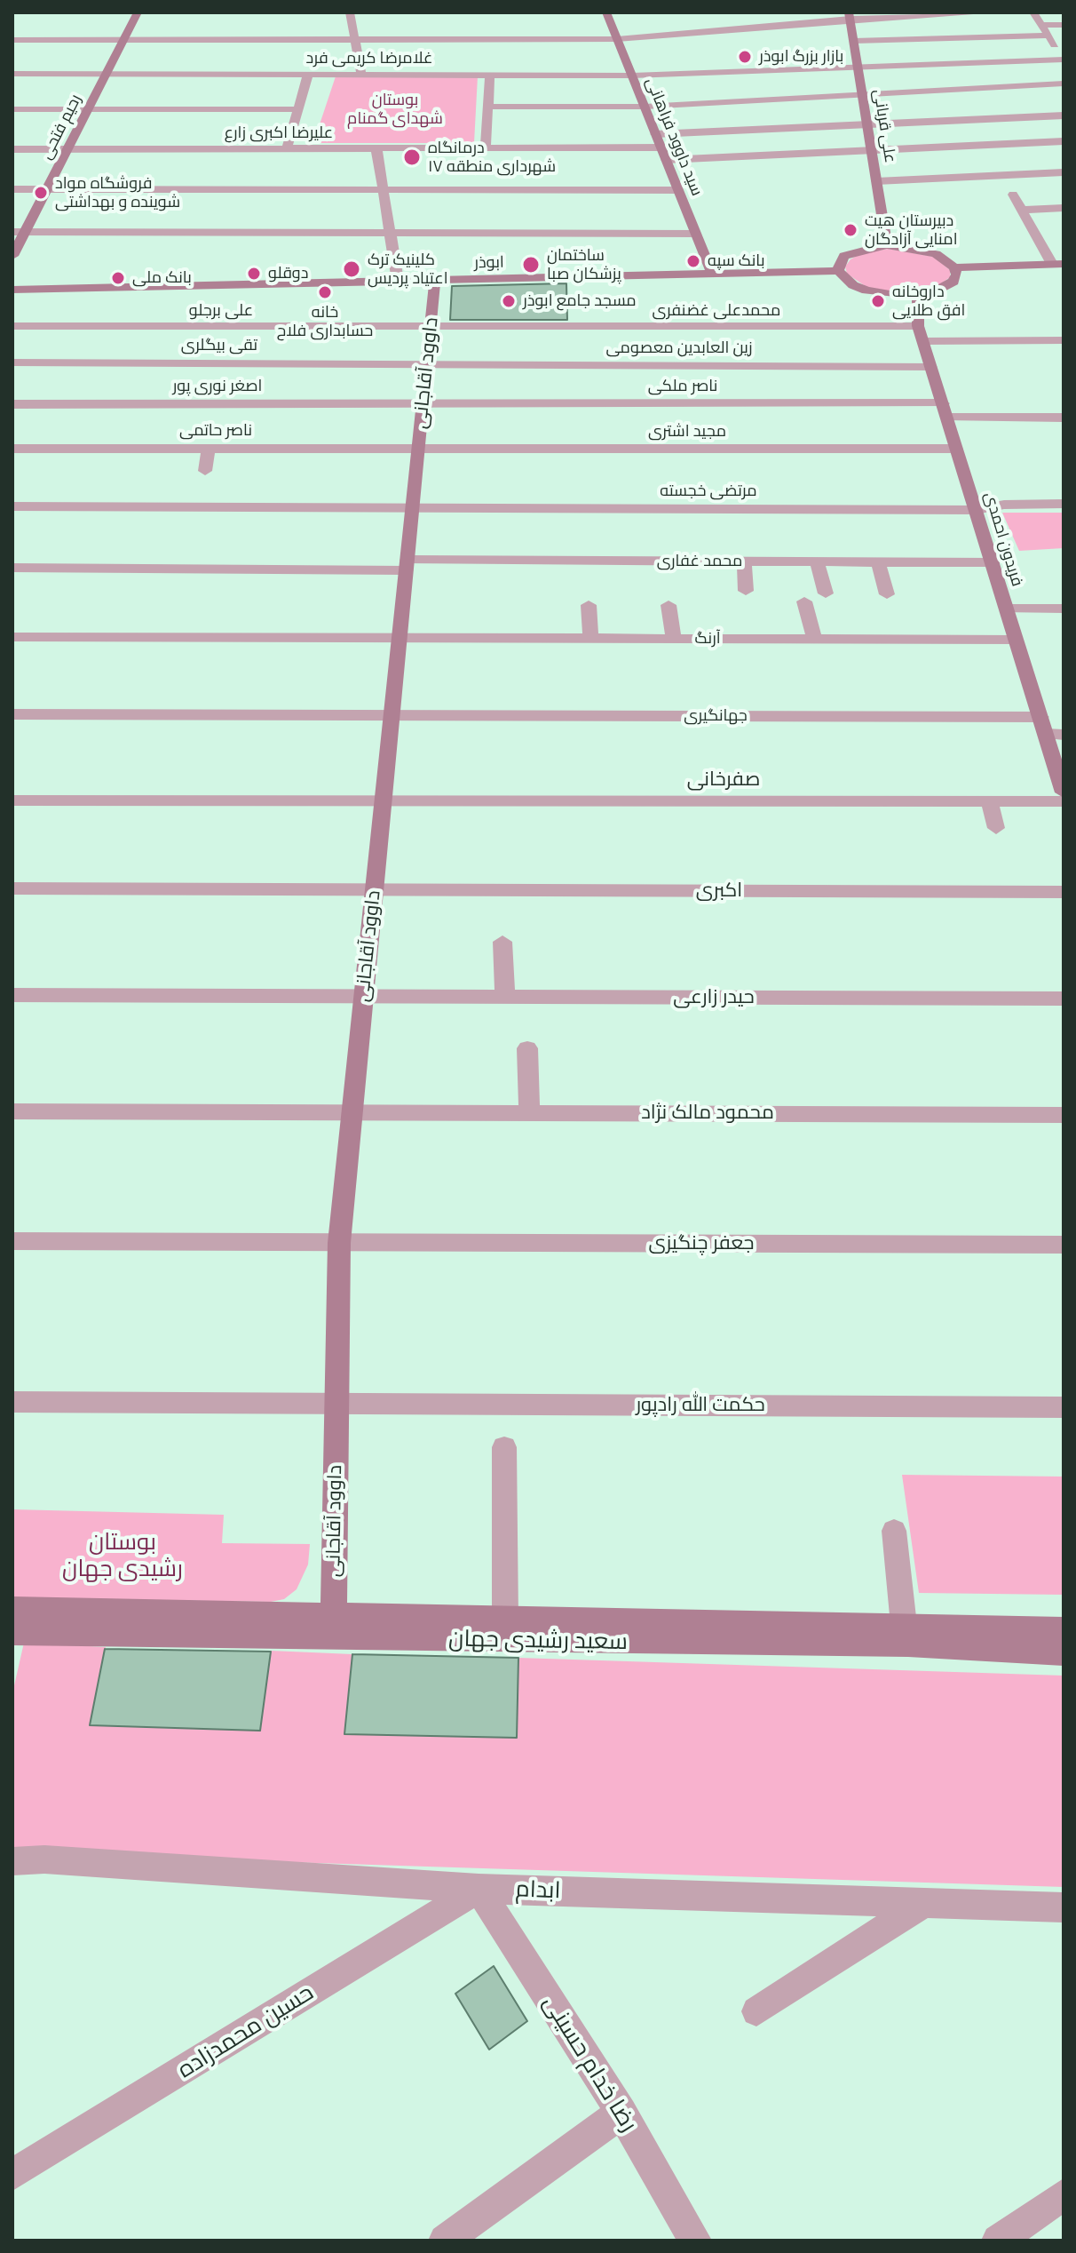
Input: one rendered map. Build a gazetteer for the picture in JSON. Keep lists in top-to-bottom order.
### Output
{
  "streets": {
    "street": [
      "غلامرضا کریمی فرد",
      "علی قربانی",
      "رحیم فتحی",
      "علیرضا اکبری زارع",
      "سید داوود فراهانی",
      "ابوذر",
      "علی برجلو",
      "محمدعلی غضنفری",
      "تقی بیگلری",
      "زین العابدین معصومی",
      "داوود آقاجانی",
      "اصغر نوری پور",
      "ناصر ملکی",
      "ناصر حاتمی",
      "مجید اشتری",
      "مرتضی خجسته",
      "فریدون احمدی",
      "محمد غفاری",
      "آرنگ",
      "جهانگیری",
      "صفرخانی",
      "اکبری",
      "حیدر زارعی",
      "محمود مالک نژاد",
      "جعفر چنگیزی",
      "حکمت الله رادپور",
      "سعید رشیدی جهان",
      "ابدام",
      "حسین محمدزاده",
      "رضا خدام حسینی"
    ]
  },
  "crossings": [
    ["غلامرضا کریمی فرد", "علی قربانی"],
    ["غلامرضا کریمی فرد", "رحیم فتحی"],
    ["غلامرضا کریمی فرد", "سید داوود فراهانی"],
    ["رحیم فتحی", "علیرضا اکبری زارع"],
    ["علیرضا اکبری زارع", "سید داوود فراهانی"],
    ["سید داوود فراهانی", "ابوذر"],
    ["ابوذر", "داوود آقاجانی"],
    ["علی برجلو", "محمدعلی غضنفری"],
    ["علی برجلو", "داوود آقاجانی"],
    ["محمدعلی غضنفری", "داوود آقاجانی"],
    ["محمدعلی غضنفری", "فریدون احمدی"],
    ["تقی بیگلری", "زین العابدین معصومی"],
    ["تقی بیگلری", "داوود آقاجانی"],
    ["زین العابدین معصومی", "داوود آقاجانی"],
    ["زین العابدین معصومی", "فریدون احمدی"],
    ["داوود آقاجانی", "اصغر نوری پور"],
    ["داوود آقاجانی", "ناصر ملکی"],
    ["داوود آقاجانی", "ناصر حاتمی"],
    ["داوود آقاجانی", "مجید اشتری"],
    ["داوود آقاجانی", "مرتضی خجسته"],
    ["داوود آقاجانی", "محمد غفاری"],
    ["داوود آقاجانی", "آرنگ"],
    ["داوود آقاجانی", "جهانگیری"],
    ["داوود آقاجانی", "صفرخانی"],
    ["داوود آقاجانی", "اکبری"],
    ["داوود آقاجانی", "حیدر زارعی"],
    ["داوود آقاجانی", "محمود مالک نژاد"],
    ["داوود آقاجانی", "جعفر چنگیزی"],
    ["داوود آقاجانی", "حکمت الله رادپور"],
    ["داوود آقاجانی", "سعید رشیدی جهان"],
    ["اصغر نوری پور", "ناصر ملکی"],
    ["ناصر ملکی", "فریدون احمدی"],
    ["ناصر حاتمی", "مجید اشتری"],
    ["مجید اشتری", "فریدون احمدی"],
    ["مرتضی خجسته", "فریدون احمدی"],
    ["فریدون احمدی", "محمد غفاری"],
    ["فریدون احمدی", "آرنگ"],
    ["فریدون احمدی", "جهانگیری"],
    ["ابدام", "حسین محمدزاده"],
    ["ابدام", "رضا خدام حسینی"],
    ["حسین محمدزاده", "رضا خدام حسینی"]
  ],
  "parks": ["بوستان شهدای گمنام", "بوستان رشیدی جهان"],
  "places": [
    "بازار بزرگ ابوذر",
    "درمانگاه شهرداری منطقه ۱۷",
    "فروشگاه مواد شوینده و بهداشتی",
    "دبیرستان هیت امنایی آزادگان",
    "بانک سپه",
    "ساختمان پزشکان صبا",
    "کلینیک ترک اعتیاد پردیس",
    "دوقلو",
    "بانک ملی",
    "خانه حسابداری فلاح",
    "مسجد جامع ابوذر",
    "داروخانه افق طلایی"
  ]
}
